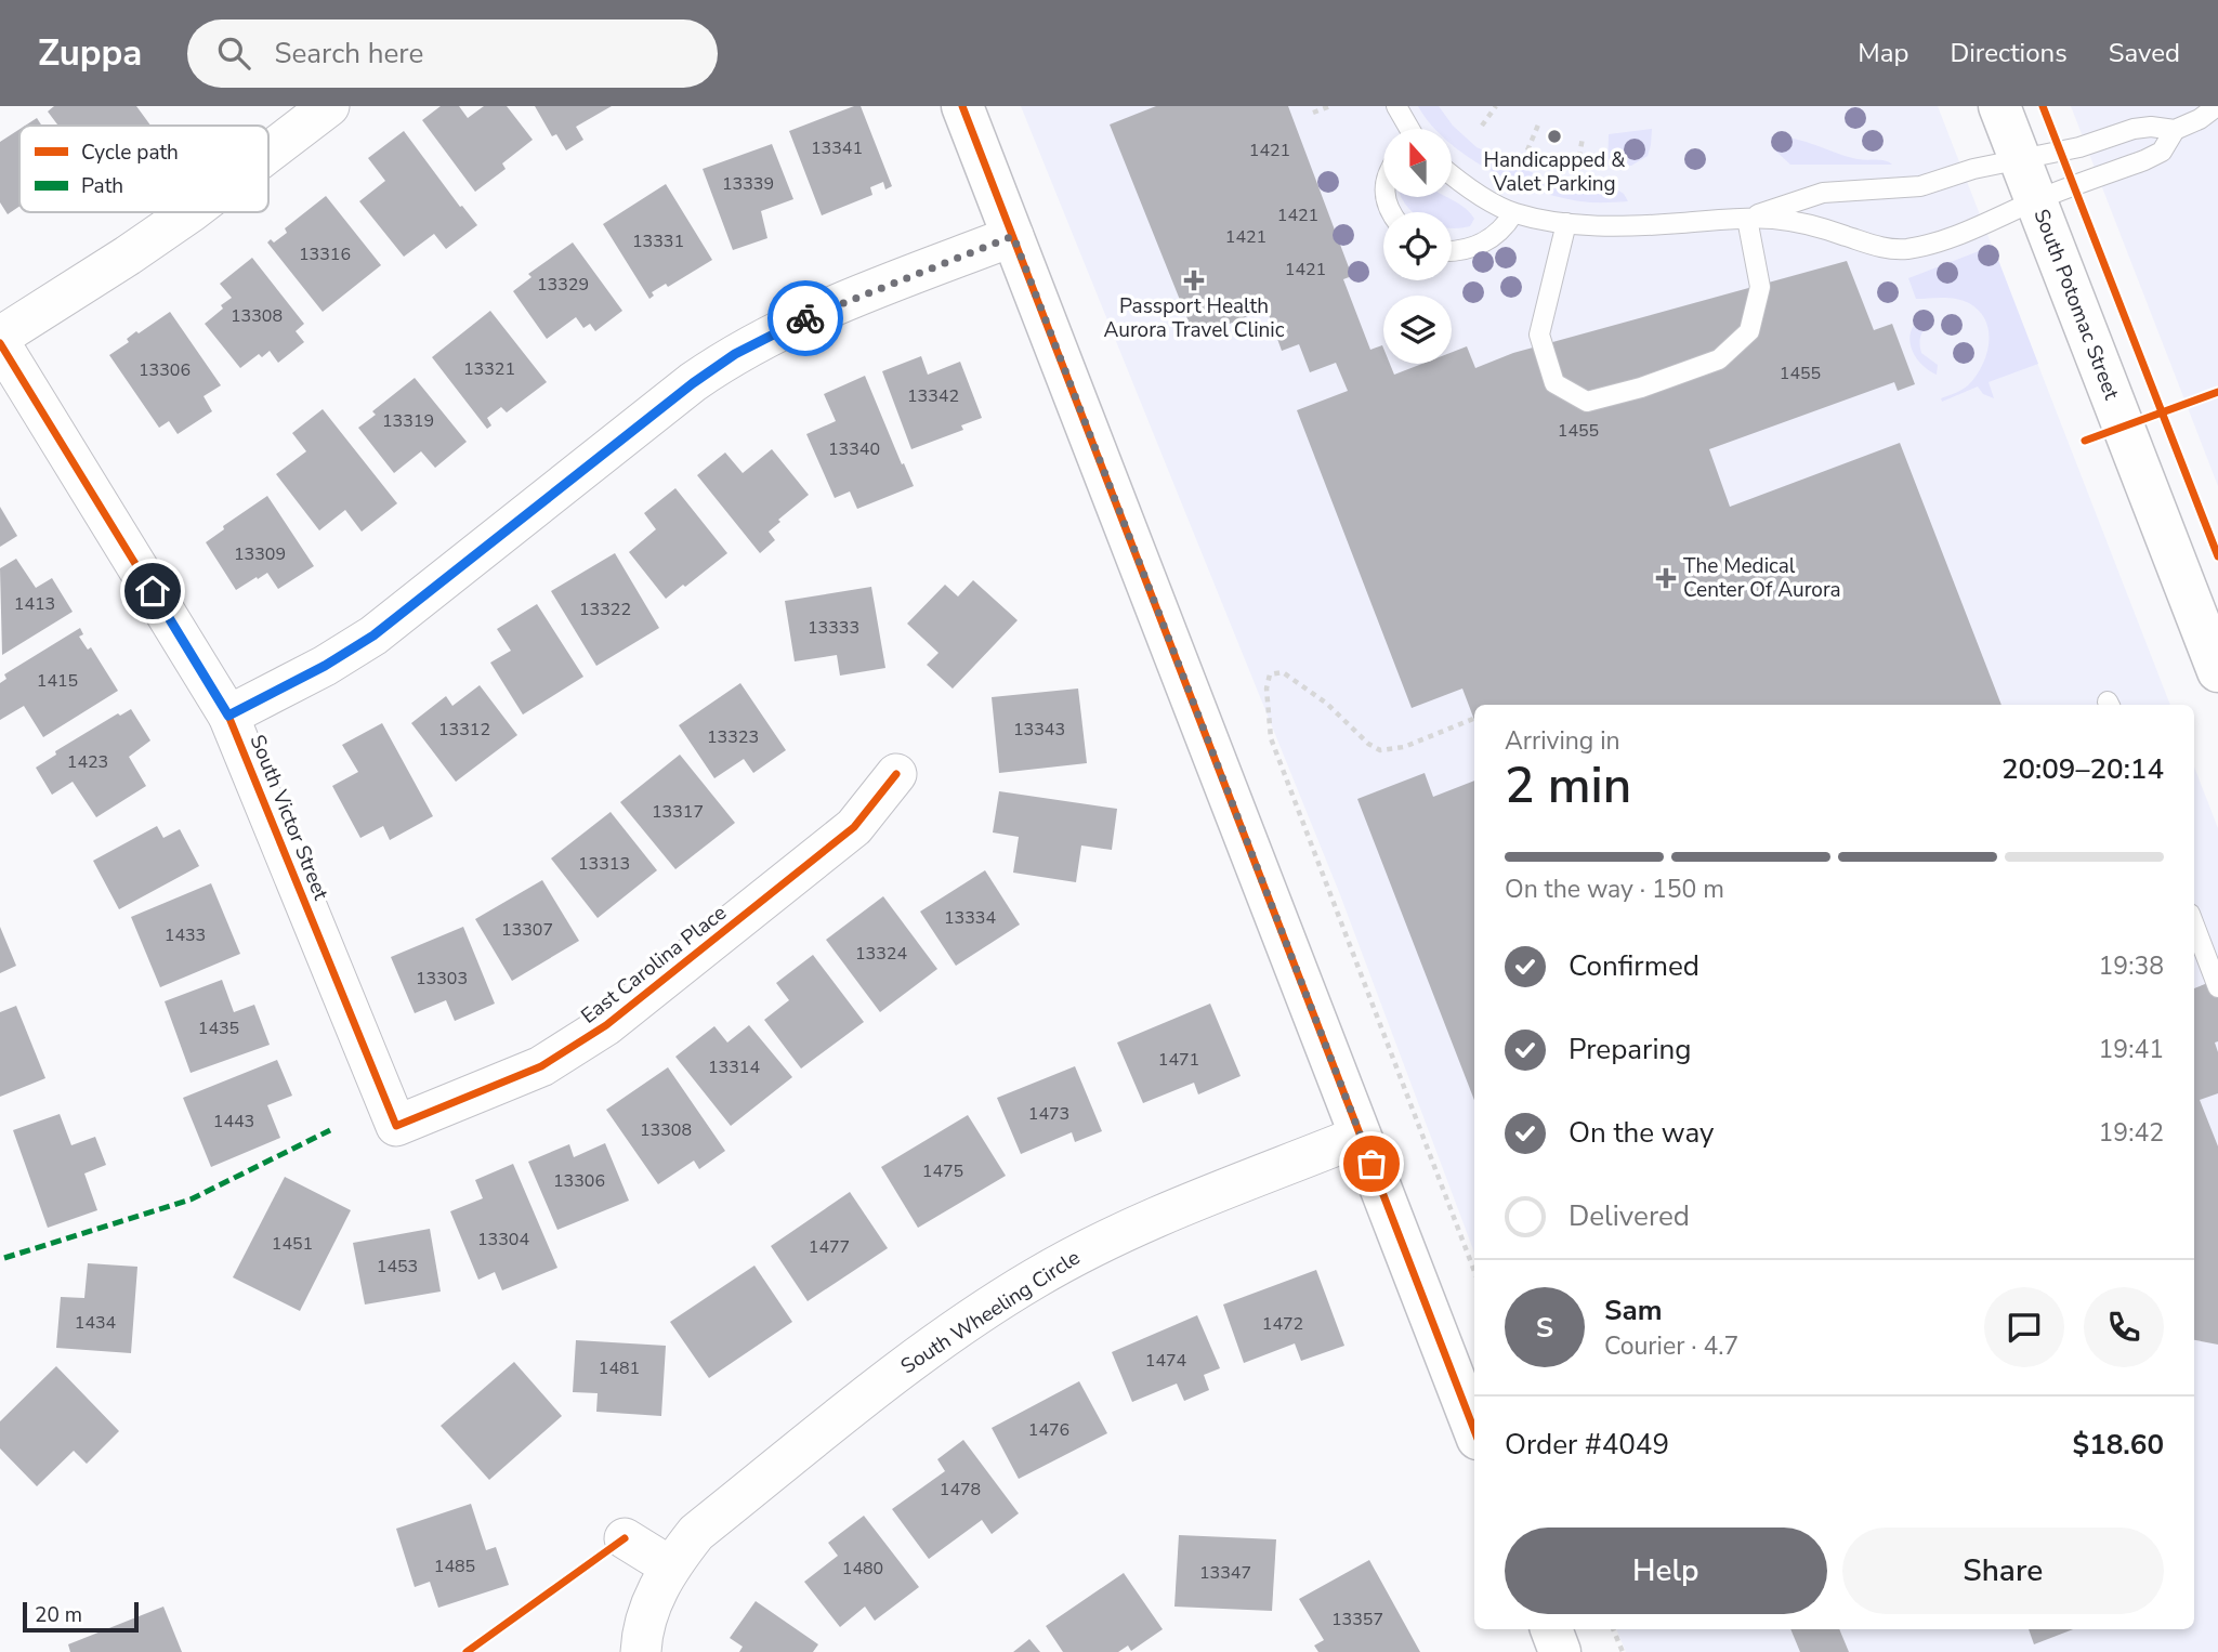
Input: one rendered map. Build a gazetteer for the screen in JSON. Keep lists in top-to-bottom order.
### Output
{
  "streets": {
    "street": [
      "South Potomac Street",
      "South Victor Street",
      "East Carolina Place",
      "South Wheeling Circle"
    ]
  },
  "crossings": [
    ["South Victor Street", "East Carolina Place"]
  ],
  "places": {
    "other": ["Handicapped & Valet Parking"],
    "health": ["Passport Health Aurora Travel Clinic", "The Medical Center Of Aurora"]
  },
  "house_numbers": [
    "13341",
    "1421",
    "13339",
    "1421",
    "1421",
    "13331",
    "13316",
    "1421",
    "13329",
    "13308",
    "13321",
    "13306",
    "1455",
    "13342",
    "13319",
    "1455",
    "13340",
    "13309",
    "1413",
    "13322",
    "13333",
    "1415",
    "13312",
    "13343",
    "13323",
    "1423",
    "13317",
    "13313",
    "13334",
    "13307",
    "1433",
    "13324",
    "13303",
    "1435",
    "1471",
    "13314",
    "1473",
    "1443",
    "13308",
    "1475",
    "13306",
    "13304",
    "1451",
    "1477",
    "1453",
    "1434",
    "1472",
    "1474",
    "1481",
    "1476",
    "1478",
    "1485",
    "1480",
    "13347",
    "13357"
  ],
  "legend": ["Cycle path", "Path"],
  "scale_bar": "20 m",
  "north": "top",
  "page": {
    "header": "Zuppa",
    "search": "Search here",
    "nav": ["Map", "Directions", "Saved"],
    "heading": ["2 min", "Arriving in", "20:09–20:14"],
    "panel": [
      "Sam",
      "Courier · 4.7",
      "Order #4049",
      "$18.60"
    ],
    "bar": "On the way · 150 m",
    "list": [
      ["Confirmed", "19:38"],
      ["Preparing", "19:41"],
      ["On the way", "19:42"],
      "Delivered"
    ],
    "round": "S",
    "buttons": ["Help", "Share"],
    "scale": "20 m"
  }
}
